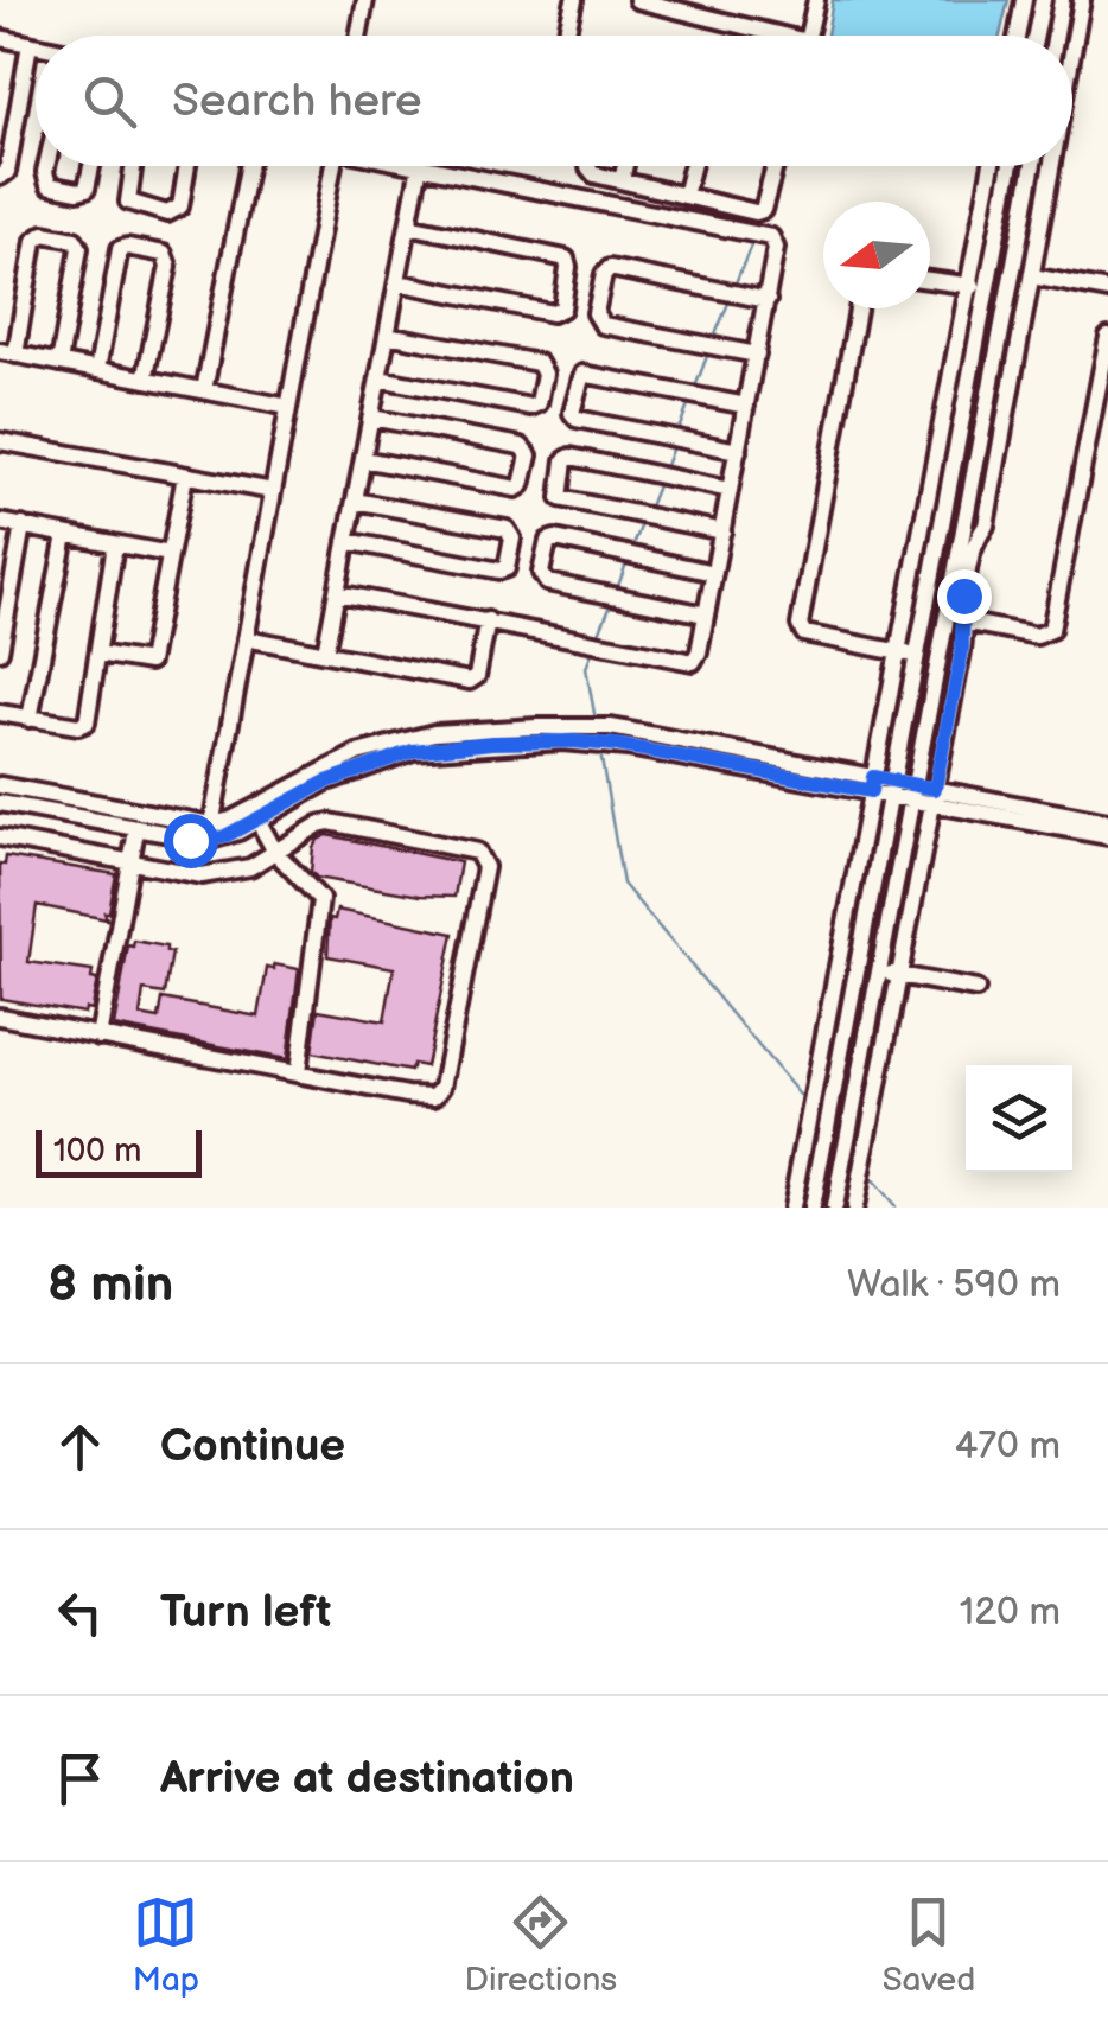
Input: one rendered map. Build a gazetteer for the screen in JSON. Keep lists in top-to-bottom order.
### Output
{
  "scale_bar": "100 m",
  "north": "left",
  "page": {
    "search": "Search here",
    "scale": "100 m",
    "heading": ["8 min", "Walk · 590 m"],
    "list": [
      ["Continue", "470 m"],
      ["Turn left", "120 m"],
      "Arrive at destination"
    ],
    "nav": ["Map", "Directions", "Saved"]
  }
}
